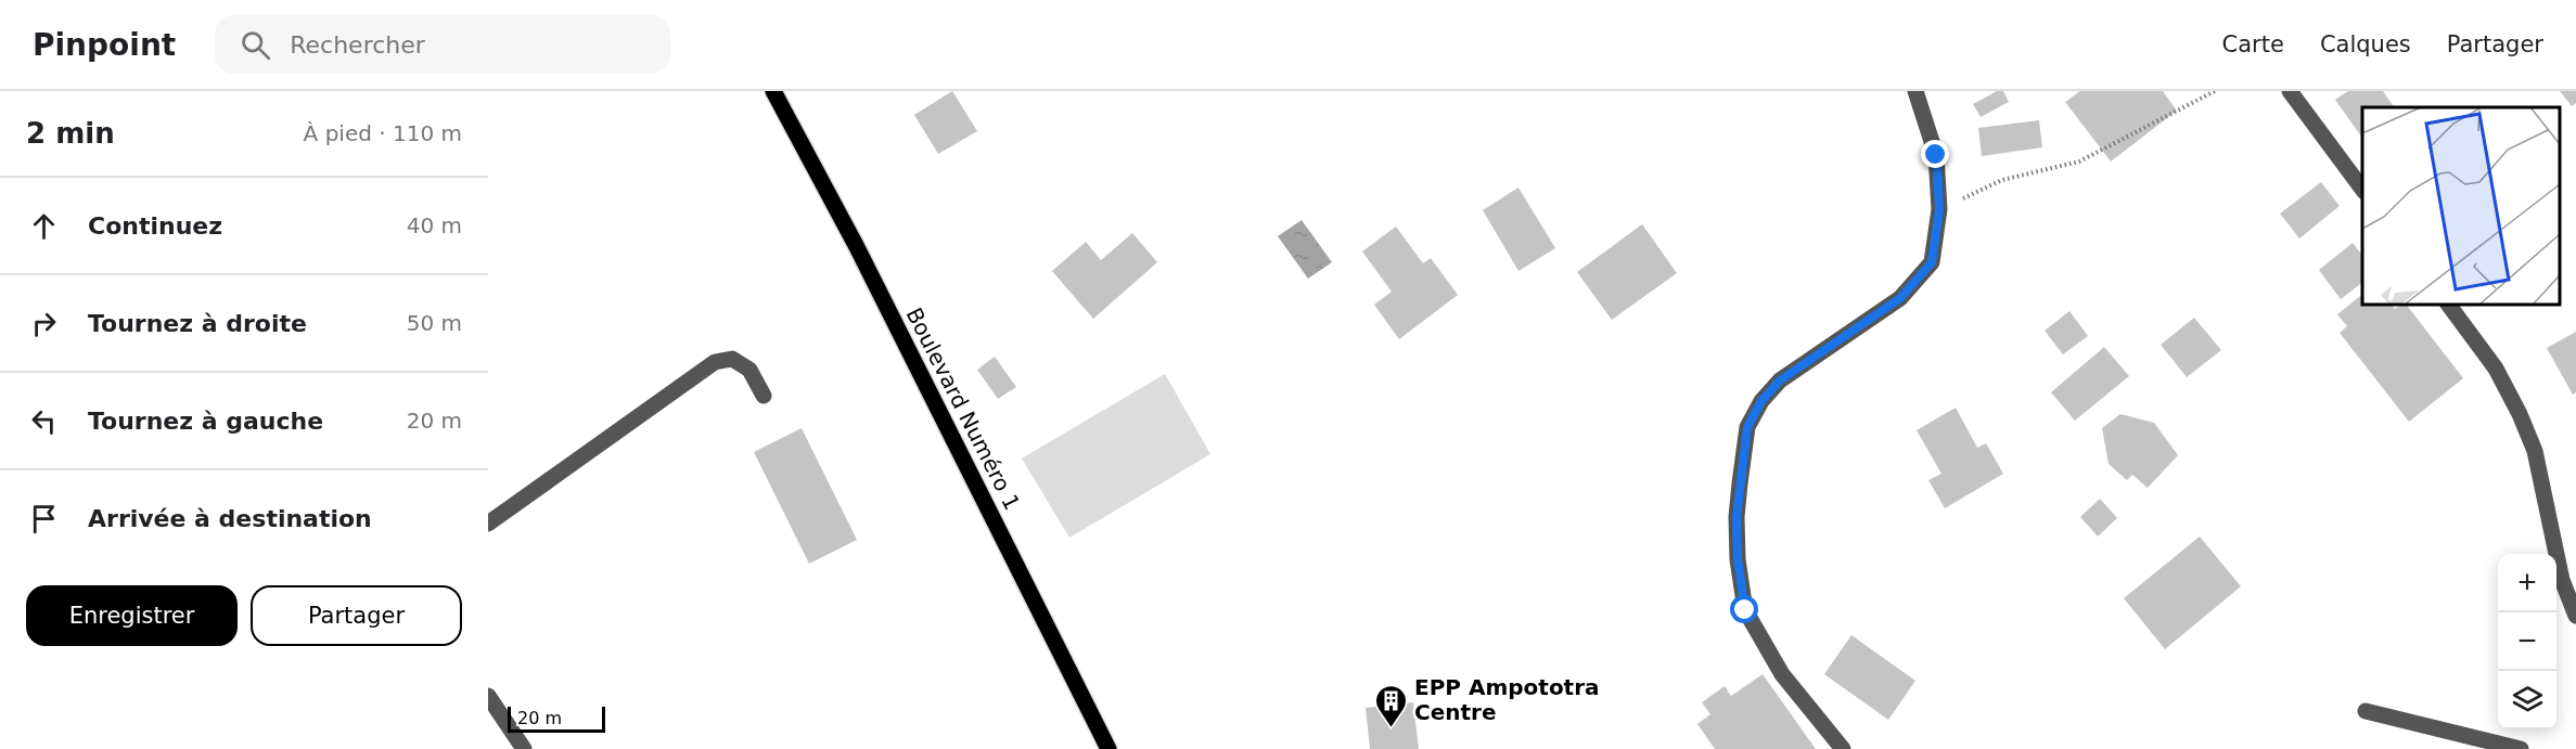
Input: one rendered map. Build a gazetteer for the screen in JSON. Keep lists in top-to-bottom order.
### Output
{
  "streets": {
    "main road": ["Boulevard Numéro 1"]
  },
  "places": {
    "building": ["EPP Ampototra Centre"]
  },
  "scale_bar": "20 m",
  "page": {
    "header": "Pinpoint",
    "search": "Rechercher",
    "nav": ["Carte", "Calques", "Partager"],
    "heading": ["2 min", "À pied · 110 m"],
    "list": [
      ["Continuez", "40 m"],
      ["Tournez à droite", "50 m"],
      ["Tournez à gauche", "20 m"],
      "Arrivée à destination"
    ],
    "map_buttons": ["+", "−"],
    "buttons": ["Enregistrer", "Partager"],
    "scale": "20 m"
  }
}
